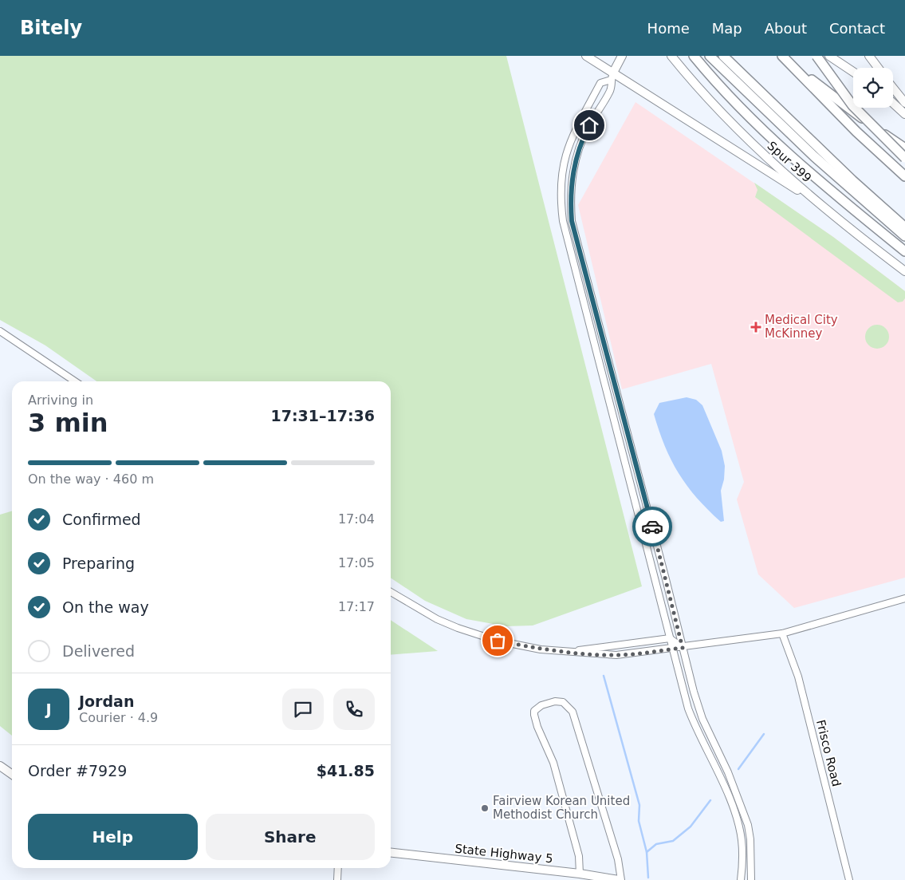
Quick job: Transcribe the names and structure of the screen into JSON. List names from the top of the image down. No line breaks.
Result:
{"streets":{"main road":["Spur 399","State Highway 5"],"street":["Frisco Road"]},"places":{"health":["Medical City McKinney"],"other":["Fairview Korean United Methodist Church"]},"page":{"header":"Bitely","nav":["Home","Map","About","Contact"],"heading":["3 min","Arriving in","17:31–17:36"],"panel":["Jordan","Courier · 4.9","Order #7929","$41.85"],"bar":"On the way · 460 m","list":[["Confirmed","17:04"],["Preparing","17:05"],["On the way","17:17"],"Delivered"],"round":"J","buttons":["Help","Share"]}}
